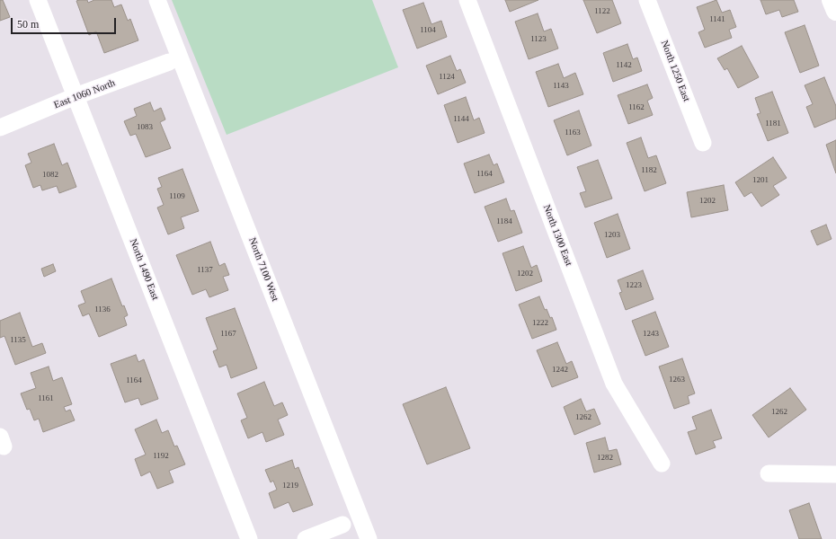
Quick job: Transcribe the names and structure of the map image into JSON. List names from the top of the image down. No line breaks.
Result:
{"streets":{"street":["North 1250 East","East 1060 North","North 1300 East","North 1490 East","North 7100 West"]},"crossings":[["East 1060 North","North 1490 East"]],"house_numbers":["1122","1141","1104","1123","1142","1124","1143","1162","1144","1181","1083","1163","1182","1164","1082","1201","1109","1202","1184","1203","1137","1202","1223","1136","1222","1167","1243","1135","1242","1263","1164","1161","1262","1262","1192","1282","1219"],"scale_bar":"50 m"}
